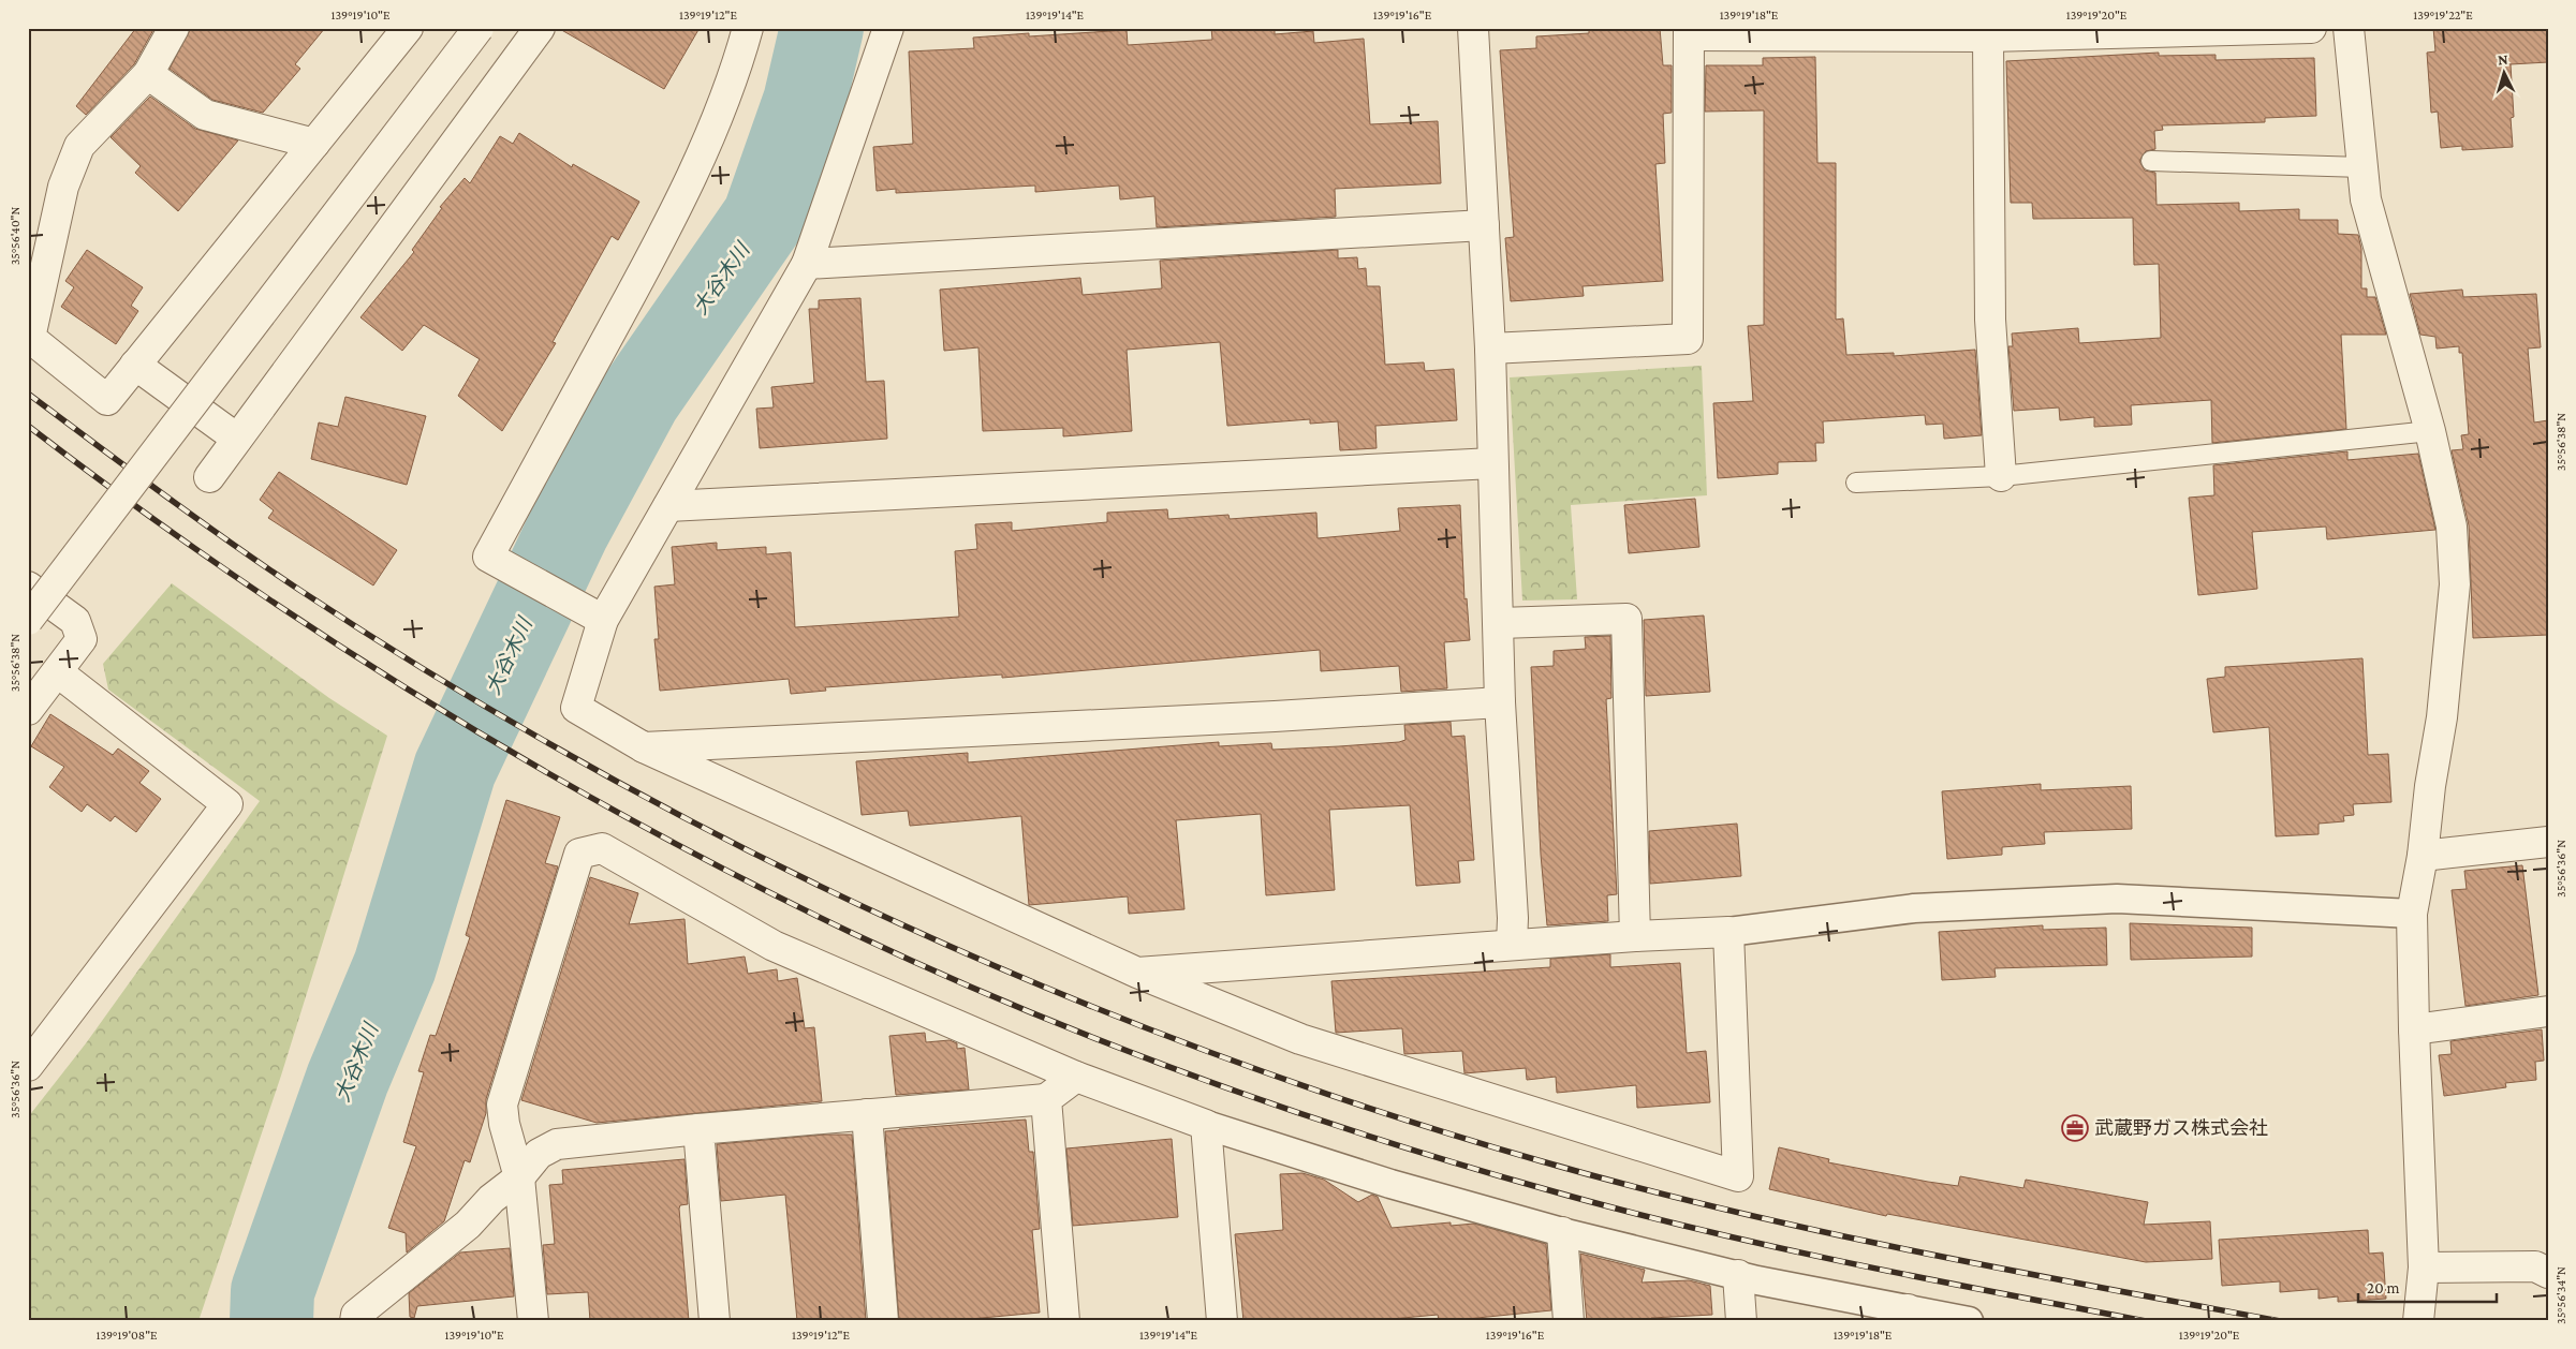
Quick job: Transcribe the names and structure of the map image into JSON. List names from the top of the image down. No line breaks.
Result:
{"water":["大谷木川"],"places":{"office":["武蔵野ガス株式会社"]},"scale_bar":"20 m","north":"top","coordinates":["139°19'10\"E","139°19'12\"E","139°19'14\"E","139°19'16\"E","139°19'18\"E","139°19'20\"E","139°19'22\"E","35°56'40\"N","35°56'38\"N","35°56'36\"N","35°56'34\"N","139°19'08\"E"]}
